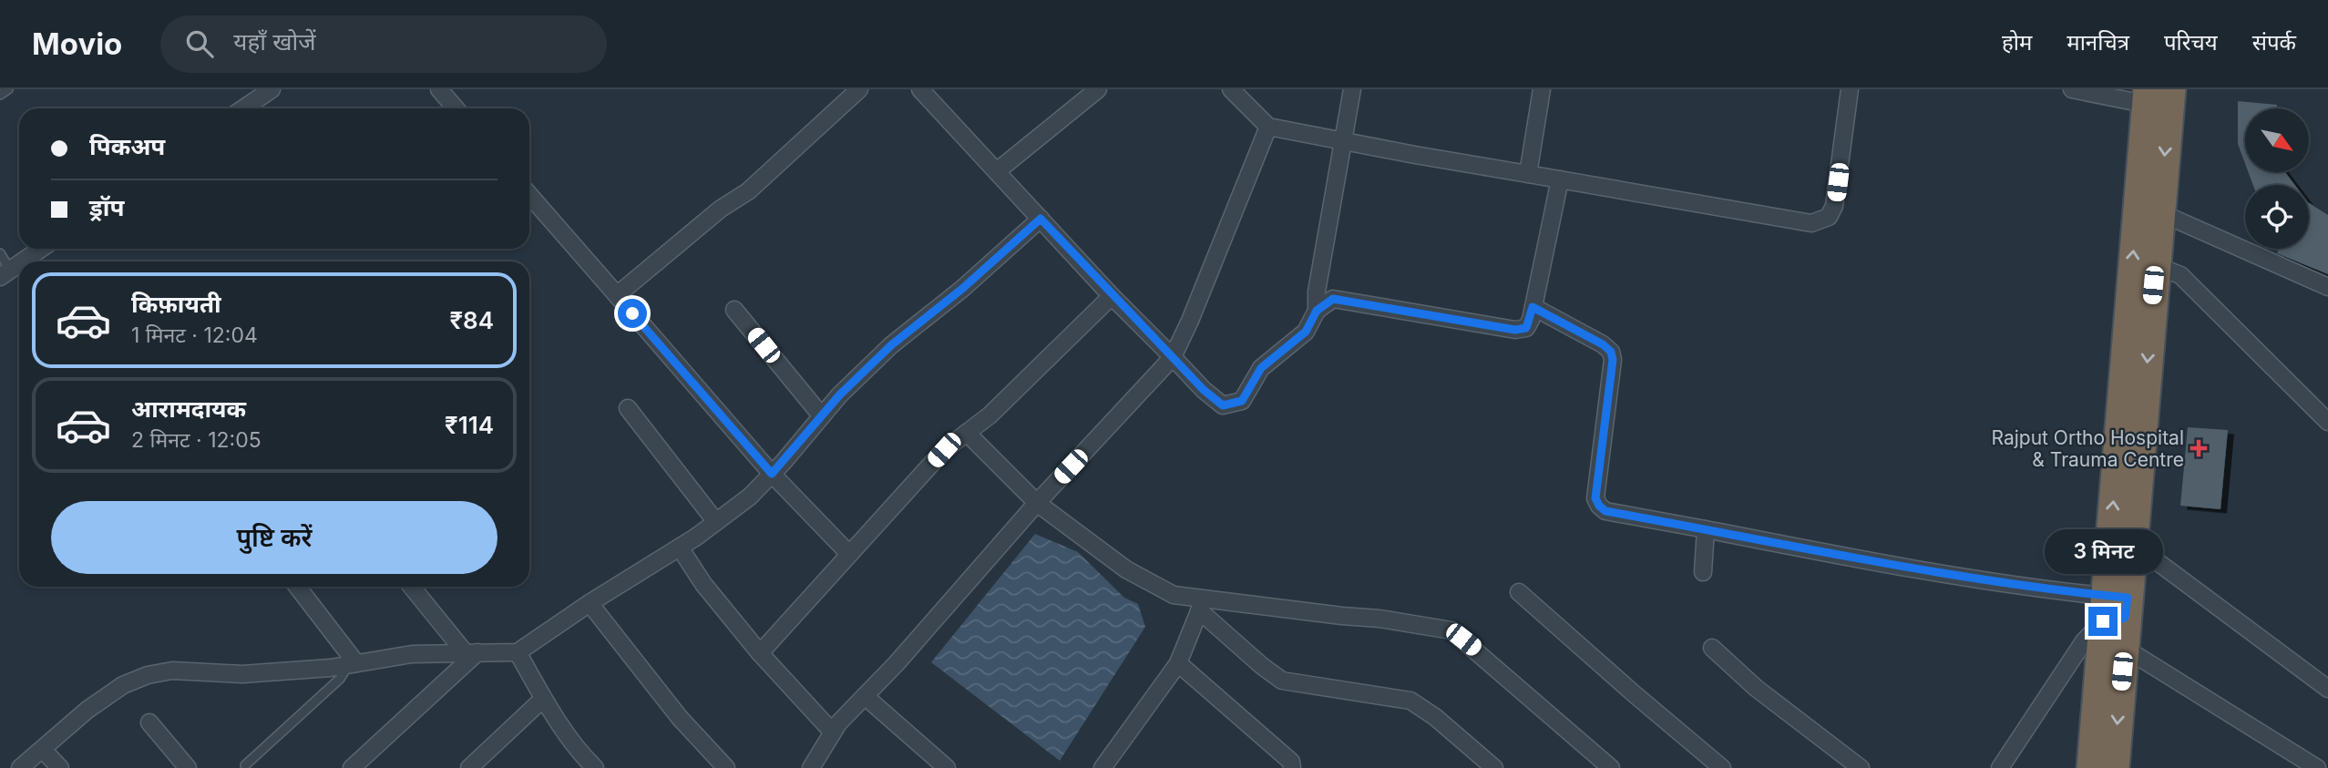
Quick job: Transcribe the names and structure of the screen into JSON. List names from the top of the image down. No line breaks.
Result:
{"places":{"health":["Rajput Ortho Hospital & Trauma Centre"]},"north":"bottom right","page":{"header":"Movio","search":"यहाँ खोजें","nav":["होम","मानचित्र","परिचय","संपर्क"],"banner":["पिकअप","ड्रॉप"],"list":[{"name":"किफ़ायती","note":"1 मिनट · 12:04","value":"₹84"},{"name":"आरामदायक","note":"2 मिनट · 12:05","value":"₹114"}],"buttons":"पुष्टि करें","bubble":"3 मिनट"}}
